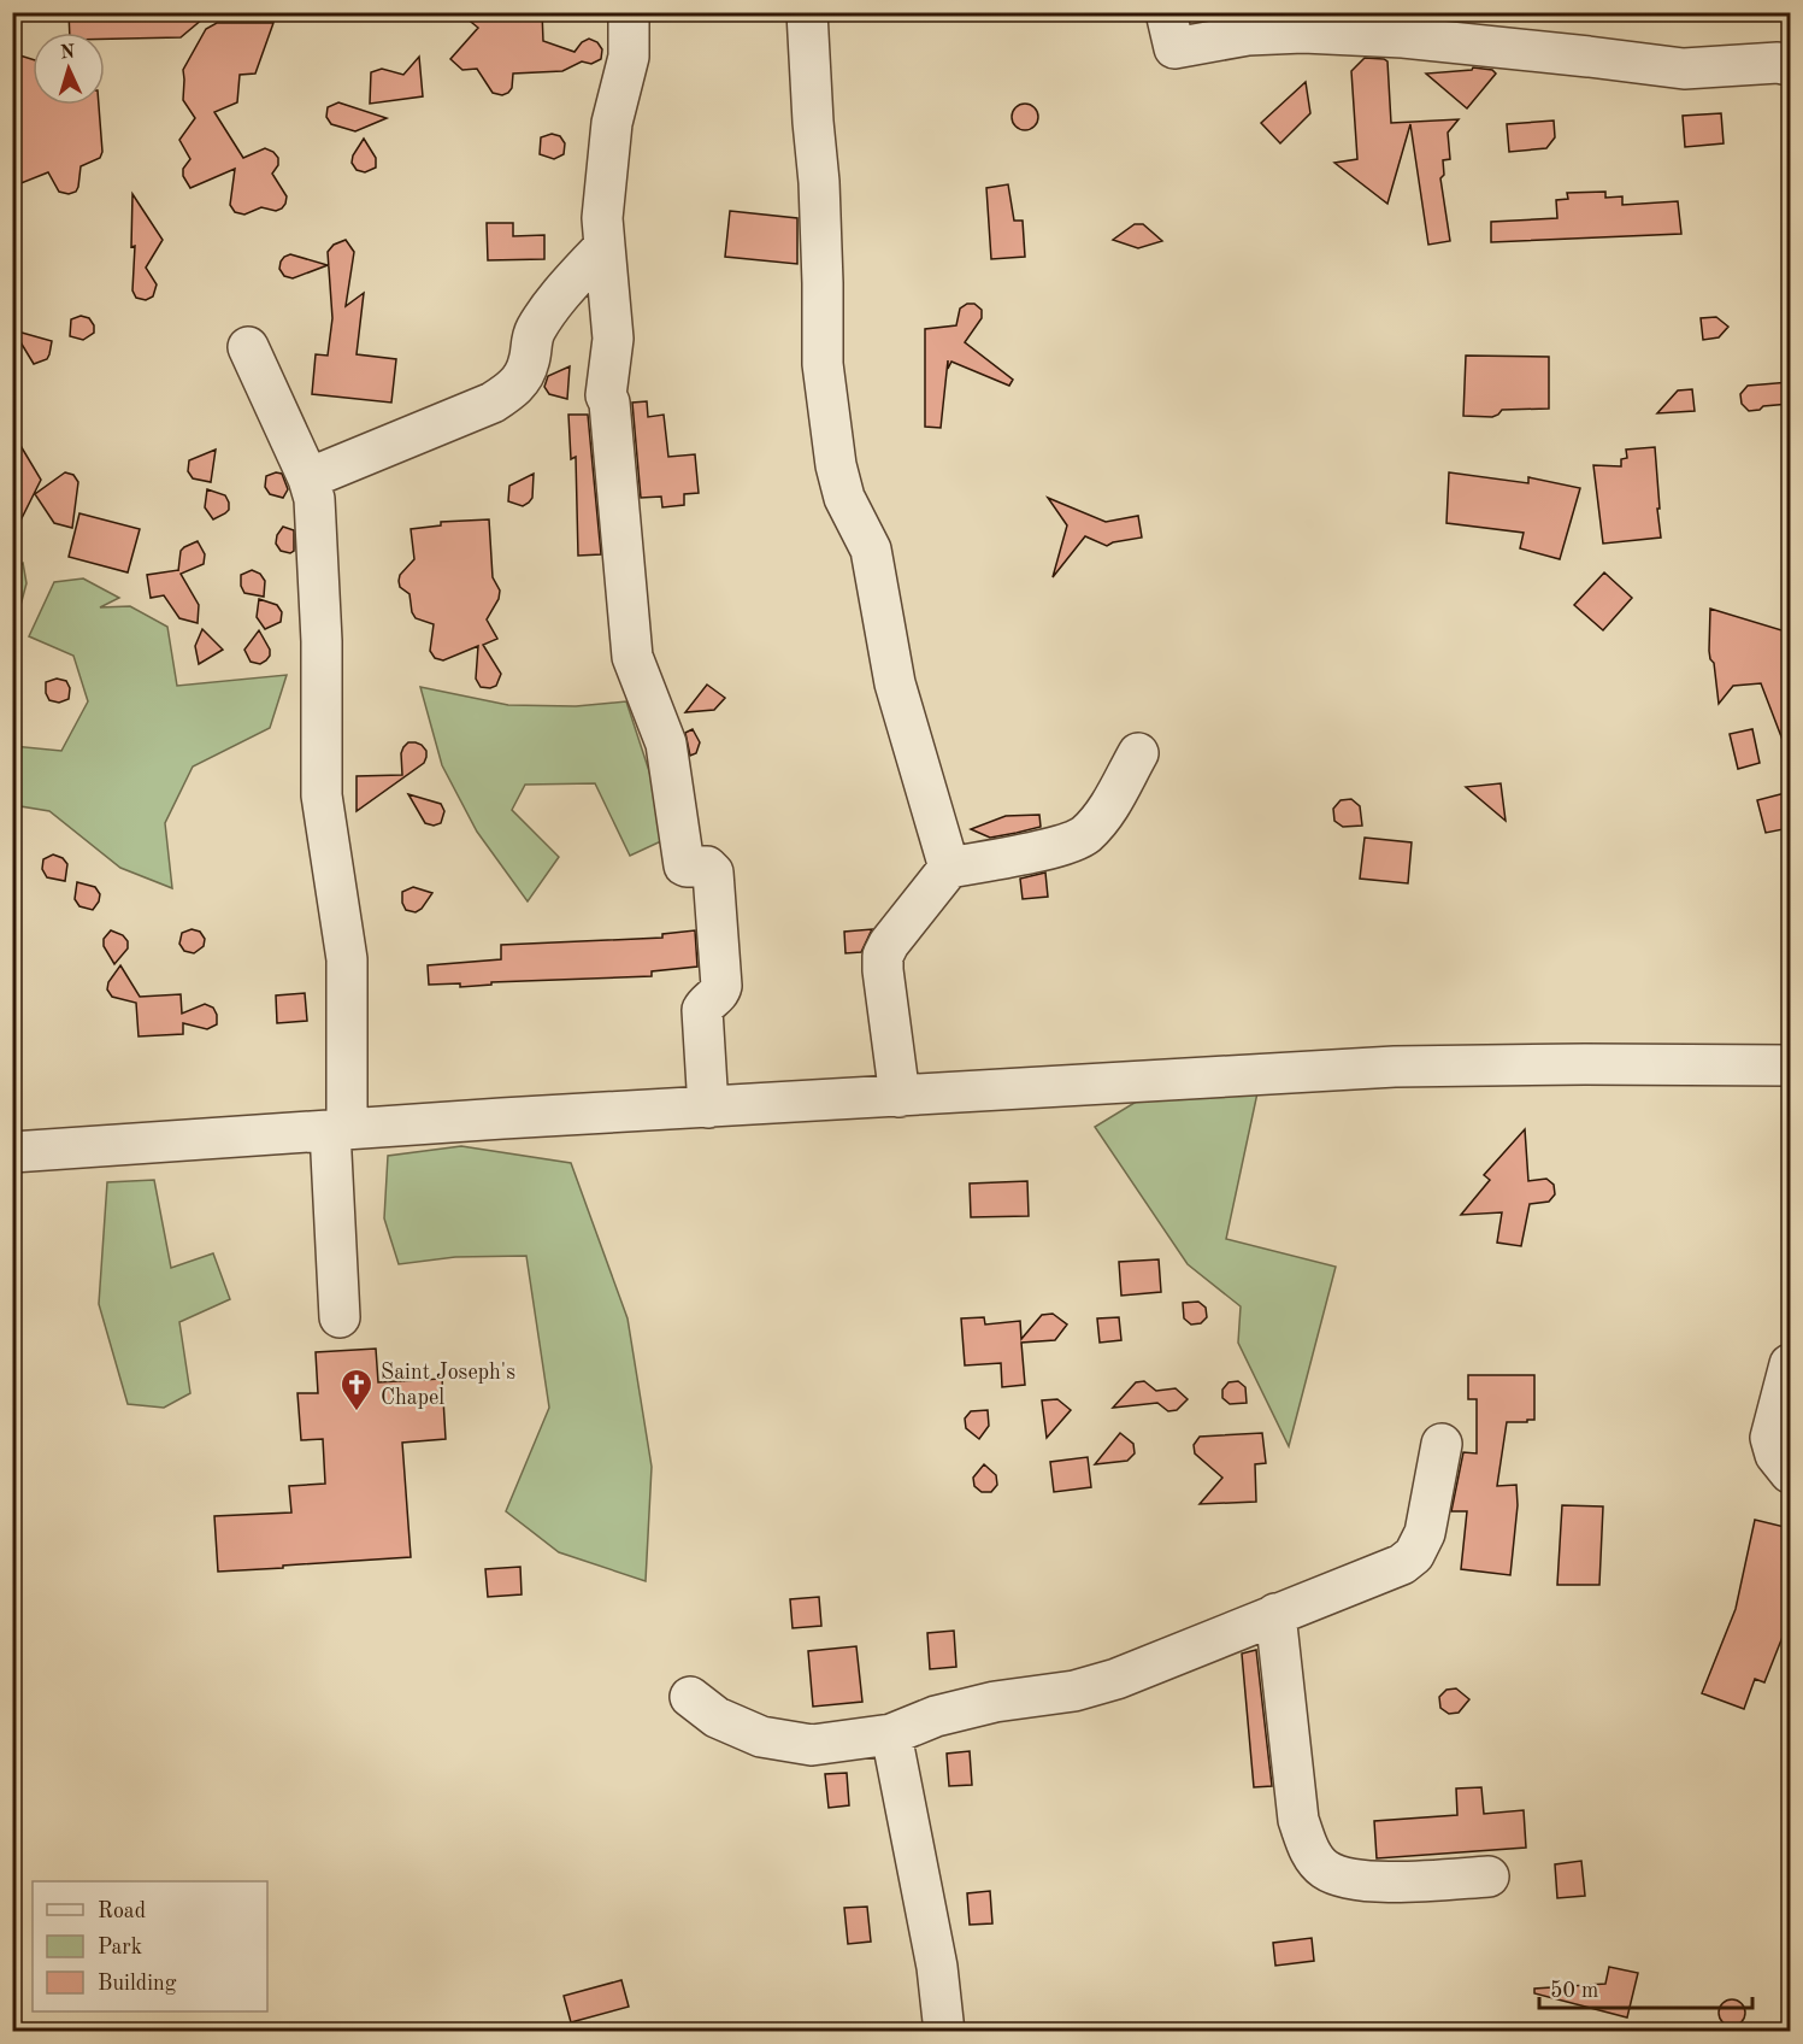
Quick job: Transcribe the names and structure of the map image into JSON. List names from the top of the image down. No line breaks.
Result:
{"places":{"church":["Saint Joseph's Chapel"]},"legend":["Road","Park","Building"],"scale_bar":"50 m","north":"top"}
